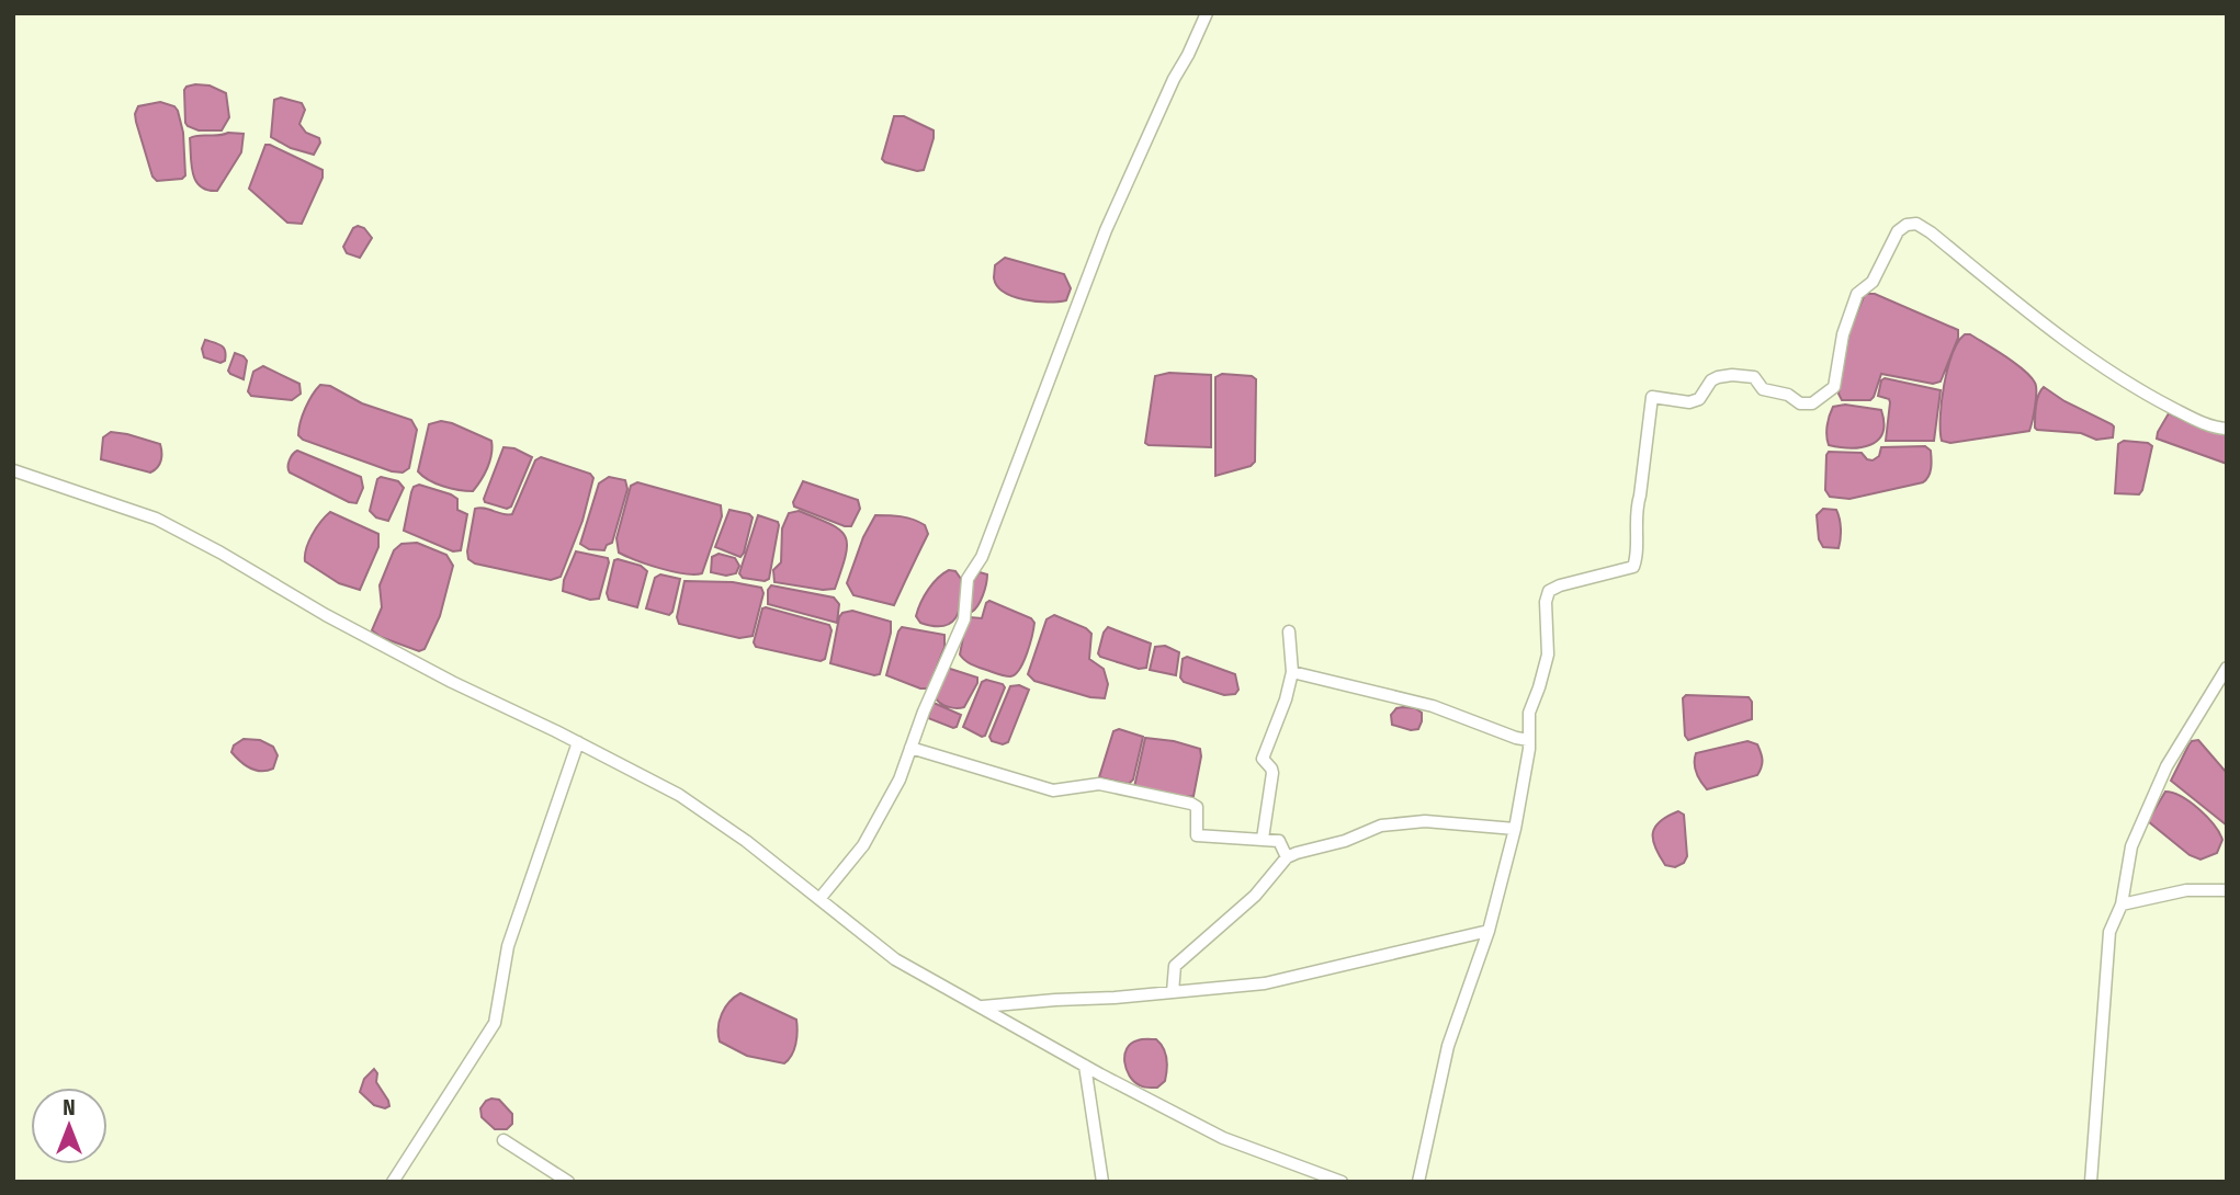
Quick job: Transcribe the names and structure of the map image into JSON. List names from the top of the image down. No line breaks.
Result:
{"north":"top"}
